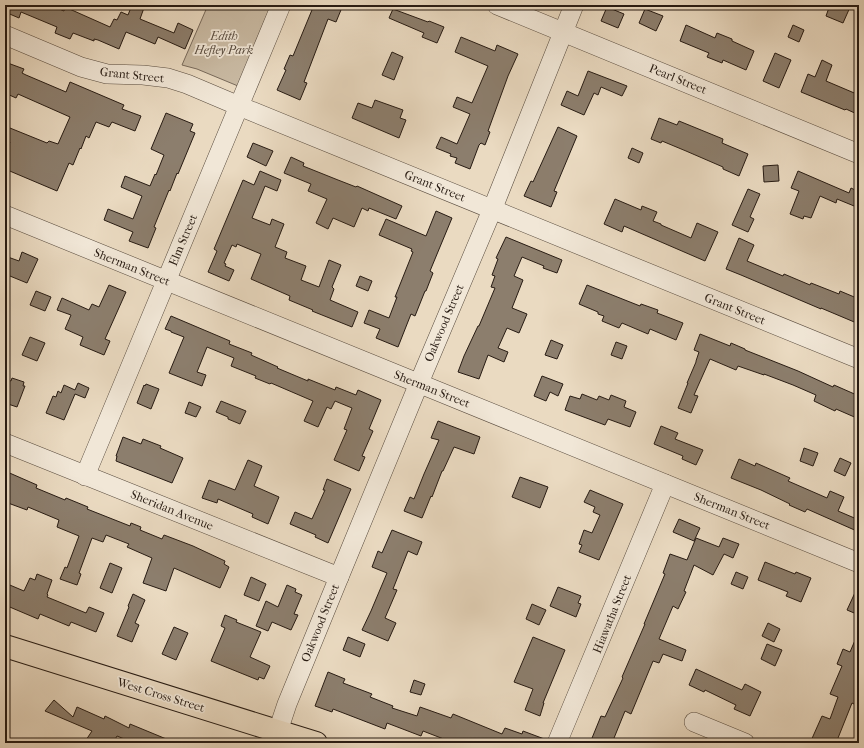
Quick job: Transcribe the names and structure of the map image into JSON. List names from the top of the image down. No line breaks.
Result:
{"streets":{"main road":["West Cross Street"],"street":["Grant Street","Pearl Street","Elm Street","Sherman Street","Oakwood Street","Sheridan Avenue","Hiawatha Street"]},"crossings":[["Grant Street","Elm Street"],["Grant Street","Oakwood Street"],["Pearl Street","Oakwood Street"],["Elm Street","Sherman Street"],["Elm Street","Sheridan Avenue"],["Sherman Street","Oakwood Street"],["Sherman Street","Hiawatha Street"],["Oakwood Street","Sheridan Avenue"],["Oakwood Street","West Cross Street"]],"parks":["Edith Hefley Park"]}
